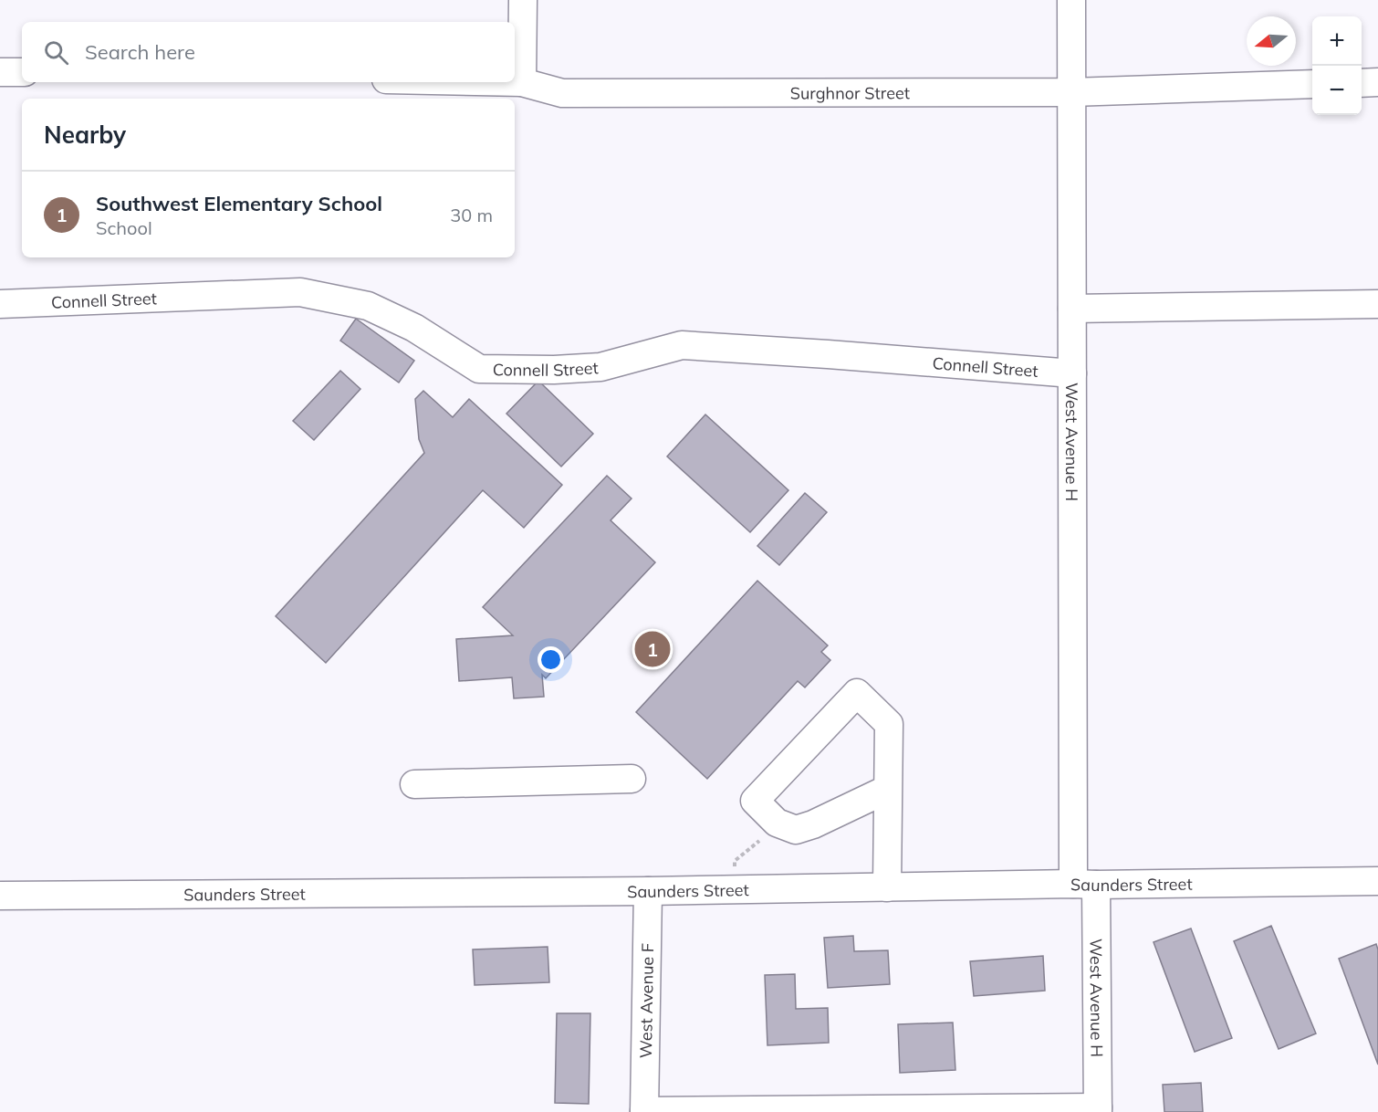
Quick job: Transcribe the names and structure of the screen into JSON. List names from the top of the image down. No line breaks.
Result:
{"streets":{"street":["Surghnor Street","Connell Street","West Avenue H","Saunders Street","West Avenue F"]},"crossings":[["Surghnor Street","West Avenue H"],["Connell Street","West Avenue H"],["West Avenue H","Saunders Street"],["Saunders Street","West Avenue F"]],"north":"left","page":{"map_buttons":["+","−"],"search":"Search here","heading":"Nearby","list":[{"mark":"1","name":"Southwest Elementary School","note":"School","value":"30 m"}],"pins":"1"}}
